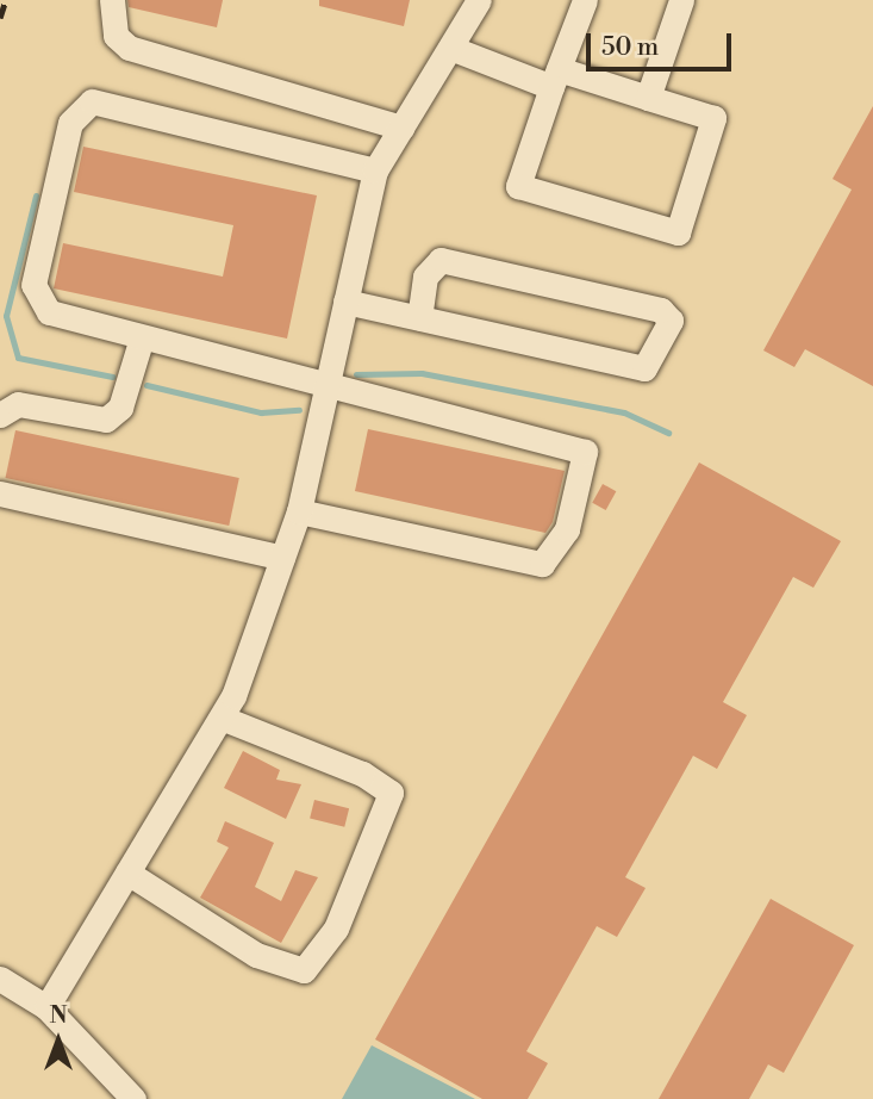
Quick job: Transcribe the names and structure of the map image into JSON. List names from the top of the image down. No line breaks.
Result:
{"scale_bar":"50 m","north":"top"}
